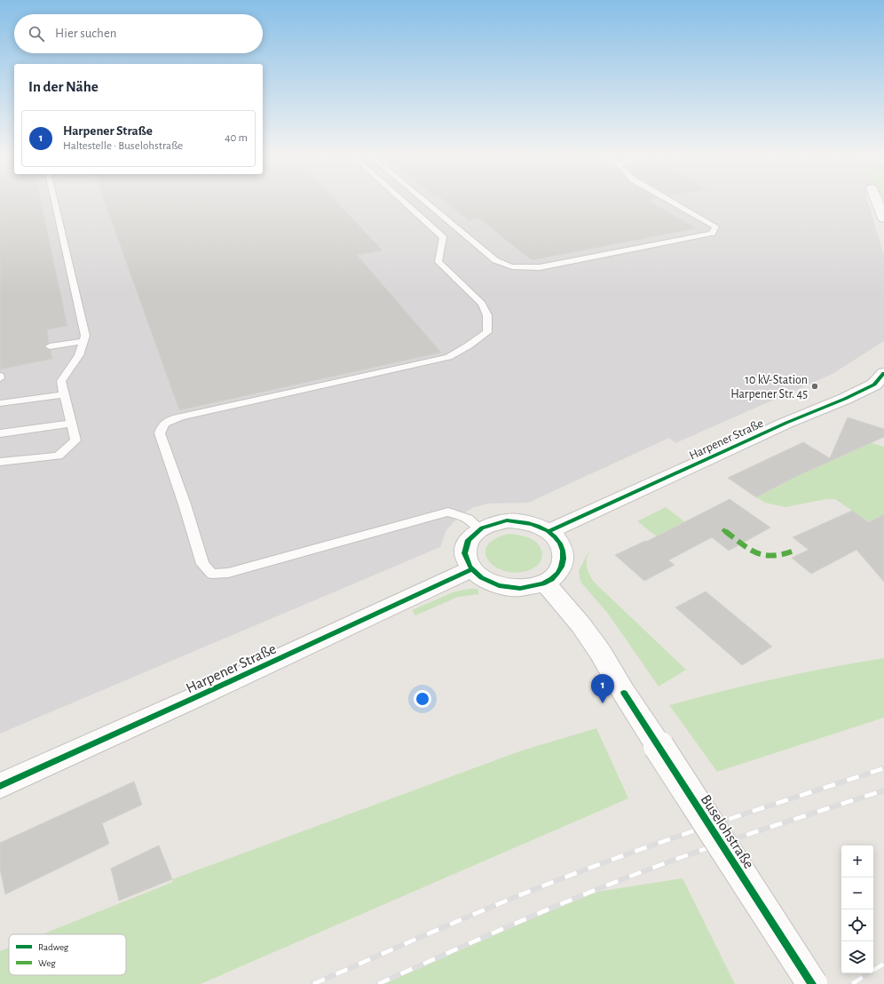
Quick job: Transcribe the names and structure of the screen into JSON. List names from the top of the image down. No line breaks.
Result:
{"streets":{"street":["Harpener Straße","Buselohstraße"]},"crossings":[["Harpener Straße","Buselohstraße"]],"places":["10 kV-Station Harpener Str. 45"],"legend":["Radweg","Weg"],"page":{"search":"Hier suchen","heading":"In der Nähe","list":[{"mark":"1","name":"Harpener Straße","note":"Haltestelle · Buselohstraße","value":"40 m"}],"pins":"1","map_buttons":["+","−"]}}
